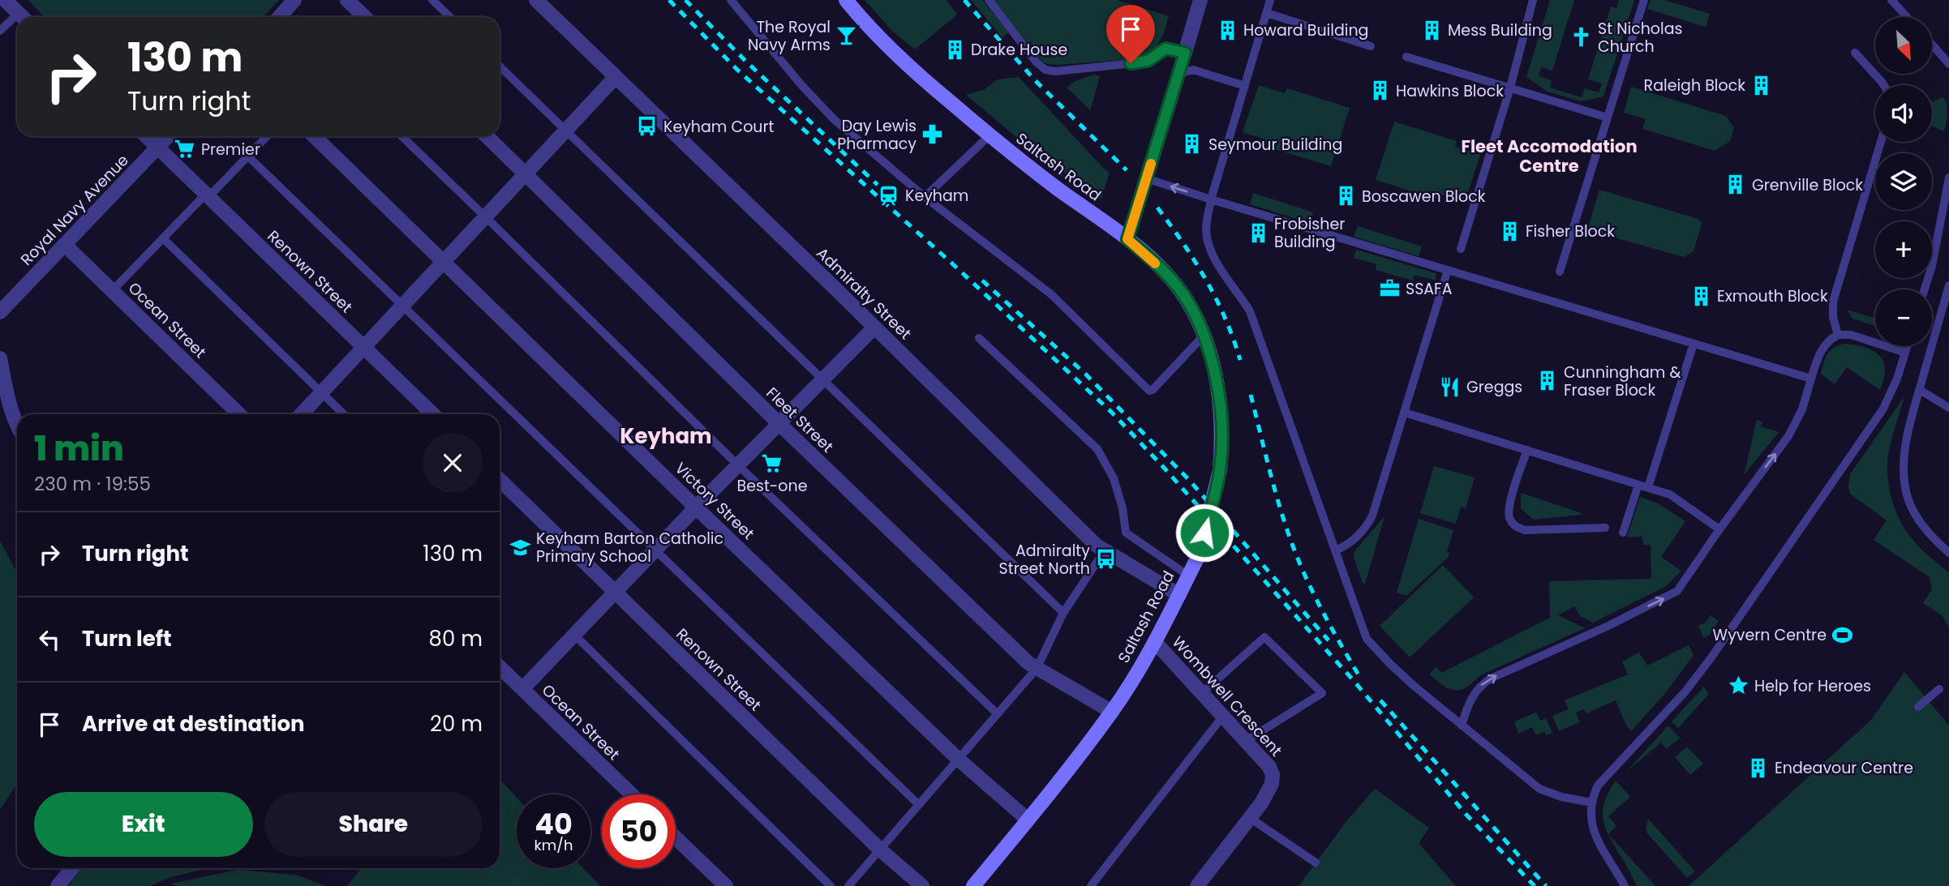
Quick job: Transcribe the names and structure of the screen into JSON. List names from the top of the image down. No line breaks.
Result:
{"streets":{"main road":["Saltash Road"],"street":["Royal Navy Avenue","Renown Street","Admiralty Street","Ocean Street","Fleet Street","Victory Street","Wombwell Crescent"]},"crossings":[["Saltash Road","Admiralty Street"],["Saltash Road","Fleet Street"],["Saltash Road","Victory Street"],["Saltash Road","Wombwell Crescent"],["Royal Navy Avenue","Renown Street"],["Royal Navy Avenue","Ocean Street"]],"districts":["Fleet Accomodation Centre","Keyham"],"places":{"building":["Howard Building","Mess Building","Drake House","Raleigh Block","Hawkins Block","Seymour Building","Grenville Block","Boscawen Block","Fisher Block","Frobisher Building","Exmouth Block","Cunningham & Fraser Block","Endeavour Centre"],"bar":["The Royal Navy Arms"],"church":["St Nicholas Church"],"bus stop":["Keyham Court","Admiralty Street North"],"pharmacy":["Day Lewis Pharmacy"],"supermarket":["Premier","Best-one"],"station":["Keyham"],"office":["SSAFA"],"restaurant":["Greggs"],"school or university":["Keyham Barton Catholic Primary School"],"sports":["Wyvern Centre"],"place":["Help for Heroes"]},"north":"bottom right","page":{"map_buttons":["+","−"],"turn":["130 m","Turn right"],"heading":["1 min","230 m · 19:55"],"list":[{"name":"Turn right","value":"130 m"},{"name":"Turn left","value":"80 m"},{"name":"Arrive at destination","value":"20 m"}],"buttons":["Exit","Share"],"speed":"40 km/h","limit":"50"}}
